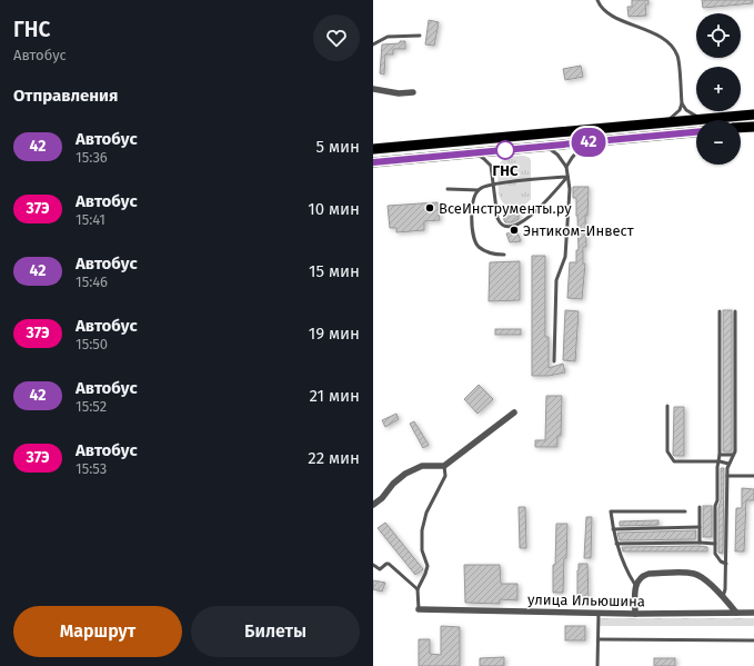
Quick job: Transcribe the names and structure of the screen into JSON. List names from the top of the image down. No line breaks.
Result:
{"streets":{"street":["улица Ильюшина"]},"places":["ГНС","ВсеИнструменты.ру","Энтиком-Инвест"],"lines":["bus line 42"],"page":{"heading":[["ГНС","Автобус"],"Отправления"],"on_map":"42","map_buttons":["+","−"],"list":[{"mark":"42","name":"Автобус","note":"15:36","value":"5 мин"},{"mark":"37Э","name":"Автобус","note":"15:41","value":"10 мин"},{"mark":"42","name":"Автобус","note":"15:46","value":"15 мин"},{"mark":"37Э","name":"Автобус","note":"15:50","value":"19 мин"},{"mark":"42","name":"Автобус","note":"15:52","value":"21 мин"},{"mark":"37Э","name":"Автобус","note":"15:53","value":"22 мин"}],"buttons":["Маршрут","Билеты"]}}
